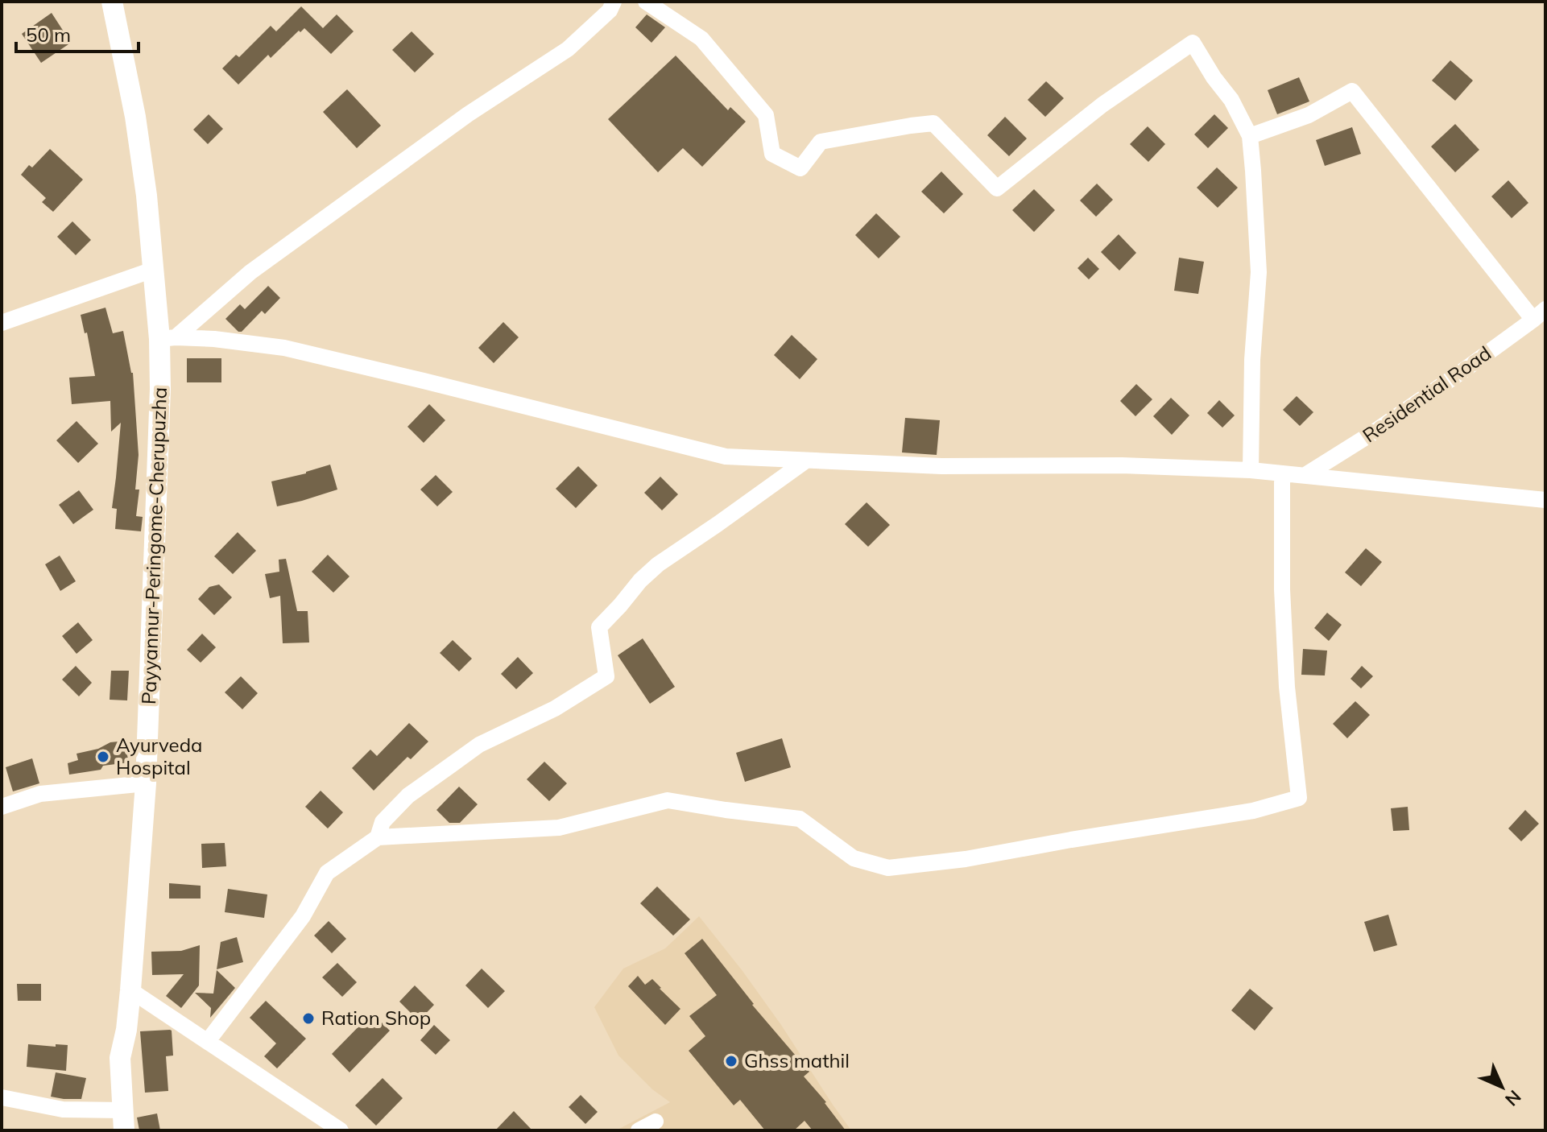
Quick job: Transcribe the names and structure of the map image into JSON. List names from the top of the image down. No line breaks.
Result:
{"streets":{"main road":["Payyannur-Peringome-Cherupuzha"],"street":["Residential Road"]},"places":["Ayurveda Hospital","Ration Shop","Ghss mathil"],"scale_bar":"50 m","north":"bottom right"}
